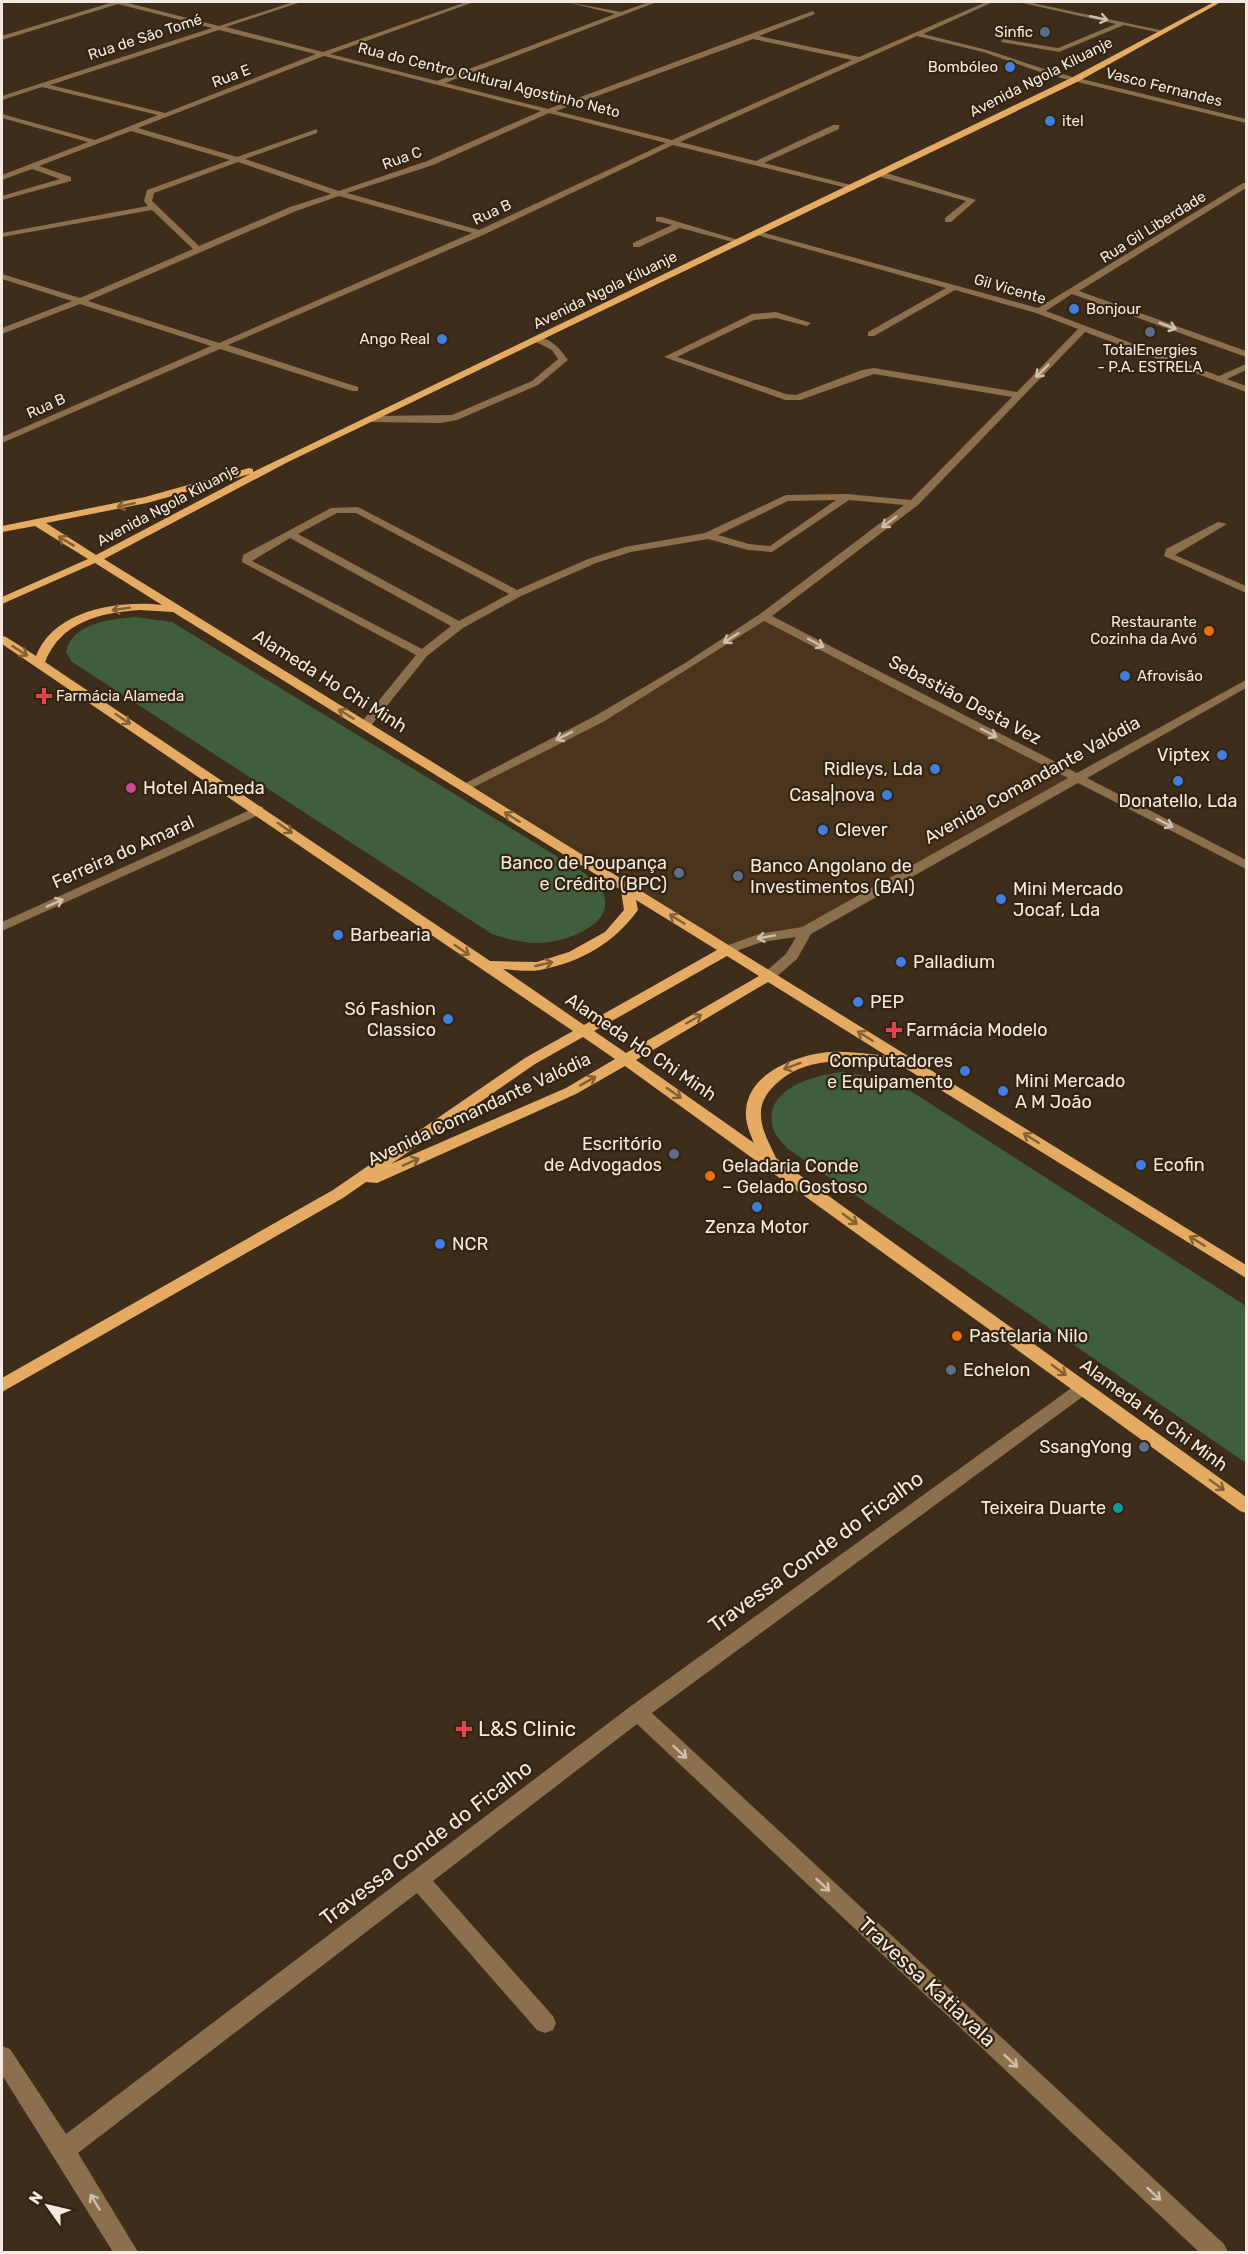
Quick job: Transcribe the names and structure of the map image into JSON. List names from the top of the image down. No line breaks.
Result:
{"streets":{"main road":["Avenida Ngola Kiluanje","Alameda Ho Chi Minh","Avenida Comandante Valódia"],"street":["Rua de São Tomé","Rua E","Rua do Centro Cultural Agostinho Neto","Vasco Fernandes","Rua C","Rua B","Rua Gil Liberdade","Gil Vicente","Sebastião Desta Vez","Ferreira do Amaral","Travessa Conde do Ficalho","Travessa Katiavala"]},"crossings":[["Rua de São Tomé","Rua do Centro Cultural Agostinho Neto"],["Rua E","Rua do Centro Cultural Agostinho Neto"],["Avenida Ngola Kiluanje","Rua do Centro Cultural Agostinho Neto"],["Avenida Ngola Kiluanje","Vasco Fernandes"],["Avenida Ngola Kiluanje","Gil Vicente"],["Avenida Ngola Kiluanje","Alameda Ho Chi Minh"],["Rua do Centro Cultural Agostinho Neto","Rua C"],["Rua do Centro Cultural Agostinho Neto","Rua B"],["Vasco Fernandes","Rua B"],["Rua Gil Liberdade","Gil Vicente"],["Alameda Ho Chi Minh","Avenida Comandante Valódia"],["Alameda Ho Chi Minh","Ferreira do Amaral"],["Alameda Ho Chi Minh","Travessa Conde do Ficalho"],["Sebastião Desta Vez","Avenida Comandante Valódia"],["Travessa Conde do Ficalho","Travessa Katiavala"]],"one_way":["Sebastião Desta Vez","Ferreira do Amaral","Travessa Katiavala"],"places":{"other":["Sinfic","Bombóleo","itel","Bonjour","TotalEnergies - P.A. ESTRELA","Ango Real","Restaurante Cozinha da Avó","Afrovisão","Viptex","Ridleys, Lda","Donatello, Lda","Hotel Alameda","Casa|nova","Clever","Banco de Poupança e Crédito (BPC)","Banco Angolano de Investimentos (BAI)","Mini Mercado Jocaf, Lda","Barbearia","Palladium","PEP","Só Fashion Classico","Computadores e Equipamento","Mini Mercado A M João","Escritório de Advogados","Ecofin","Geladaria Conde – Gelado Gostoso","Zenza Motor","NCR","Pastelaria Nilo","Echelon","SsangYong","Teixeira Duarte"],"health":["Farmácia Alameda","Farmácia Modelo","L&S Clinic"]},"north":"top left"}
